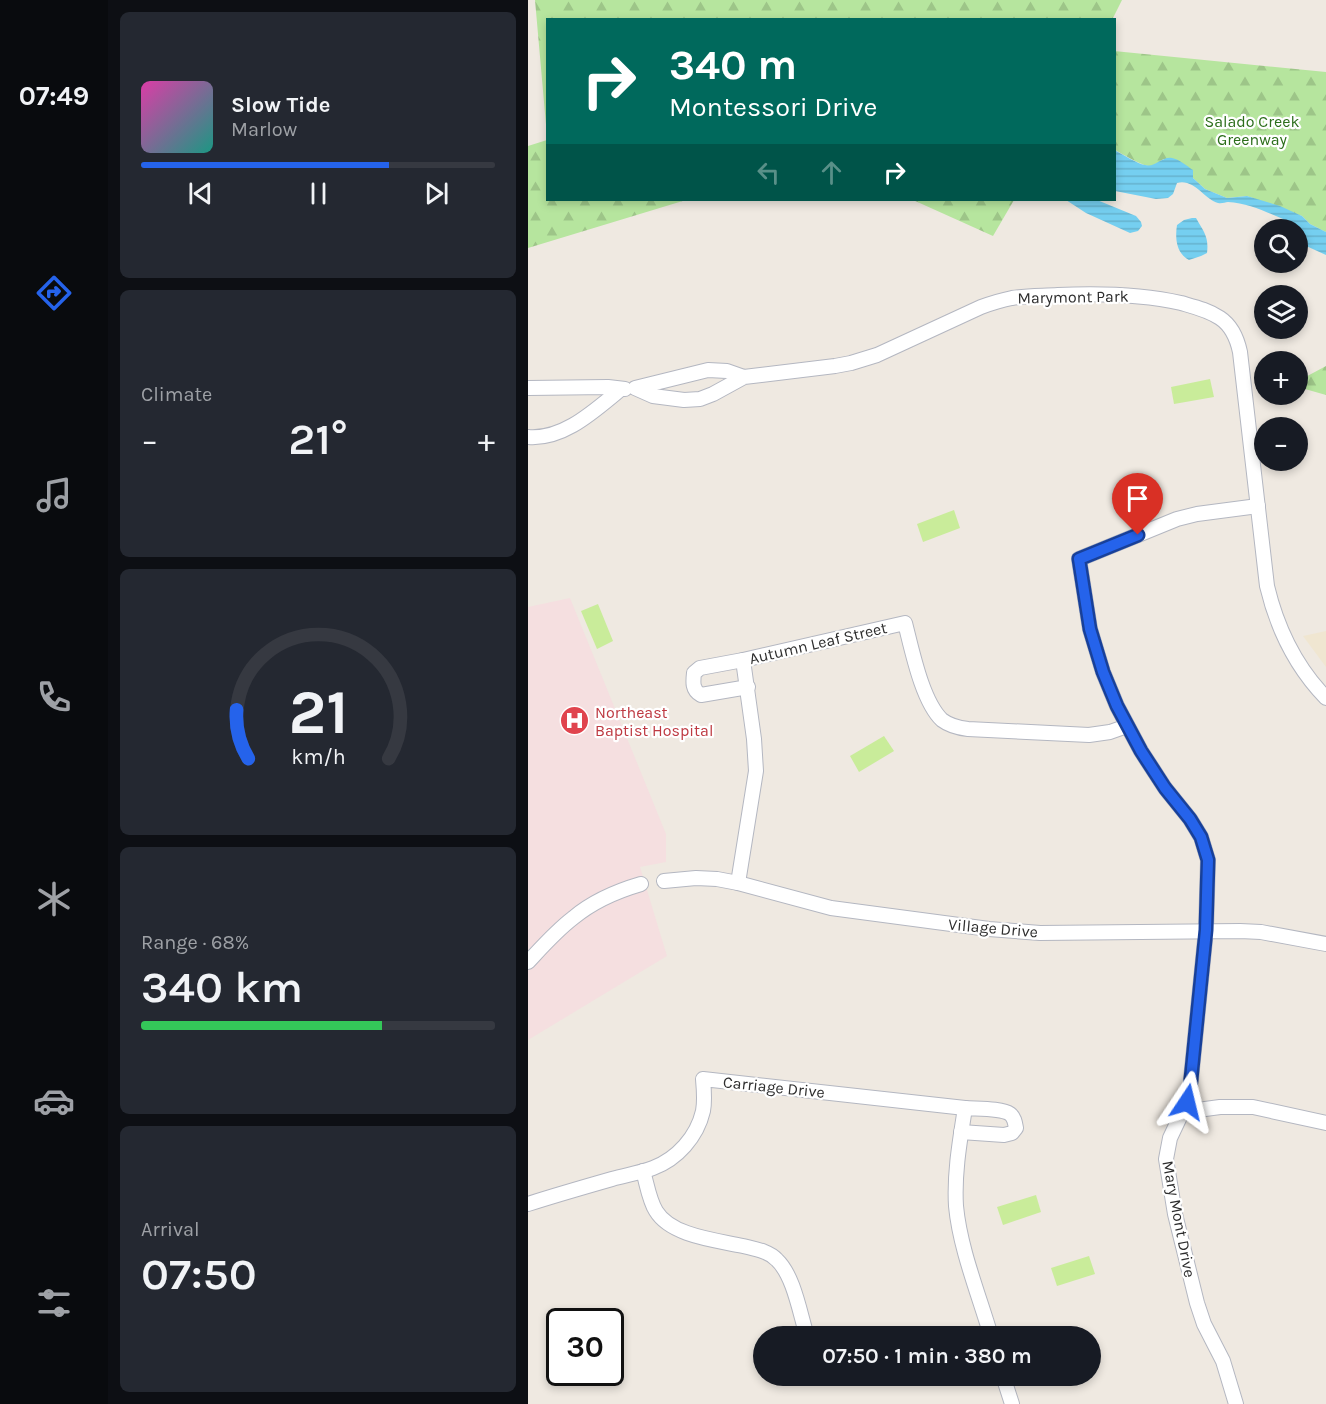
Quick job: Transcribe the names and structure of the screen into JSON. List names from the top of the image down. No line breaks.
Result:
{"streets":{"street":["Marymont Park","Autumn Leaf Street","Village Drive","Carriage Drive","Mary Mont Drive"]},"crossings":[["Marymont Park","Mary Mont Drive"],["Autumn Leaf Street","Mary Mont Drive"],["Village Drive","Mary Mont Drive"]],"parks":["Salado Creek Greenway"],"places":{"hospital":["Northeast Baptist Hospital"]},"page":{"tabs":"07:49","turn":["340 m","Montessori Drive"],"song":["Slow Tide","Marlow"],"map_buttons":["+","−"],"tile":["Climate",["Range · 68%","340 km"],["Arrival","07:50"]],"heat":["−","21°","+"],"limit":"30","trip":"07:50 · 1 min · 380 m","gauge":["21","km/h"]}}
